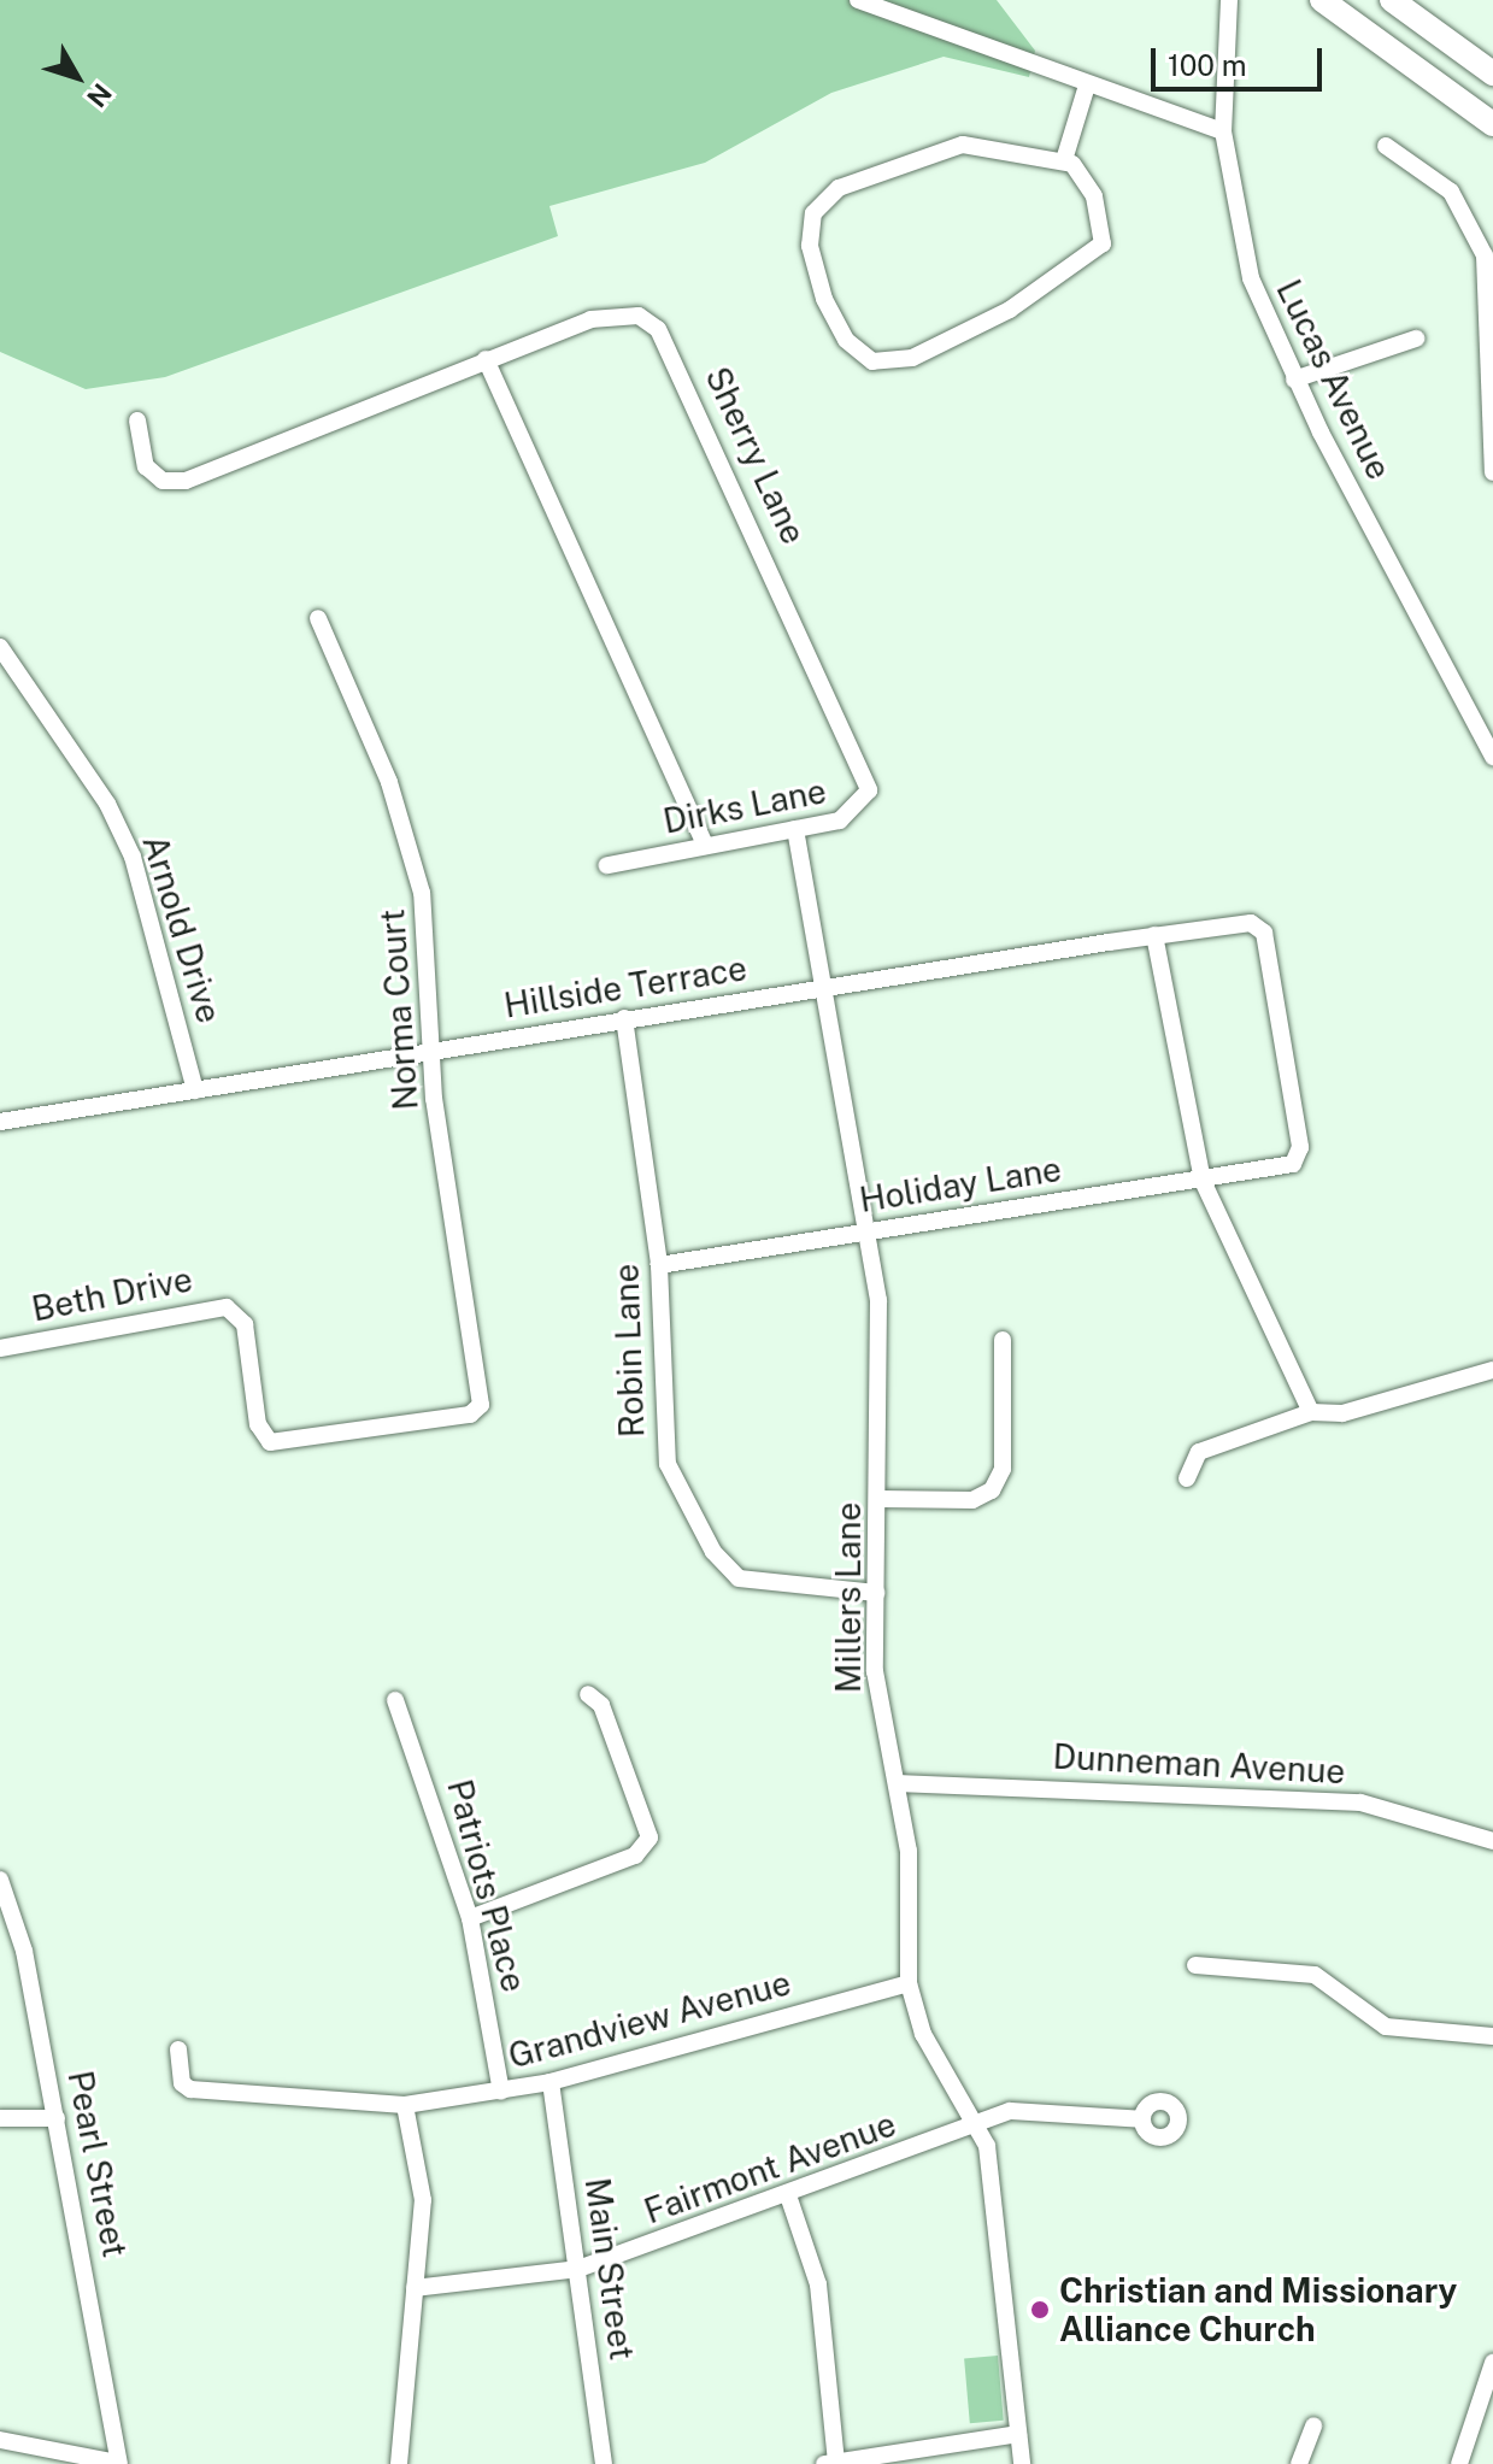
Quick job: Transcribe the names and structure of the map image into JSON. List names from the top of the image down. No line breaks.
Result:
{"streets":{"street":["Lucas Avenue","Sherry Lane","Dirks Lane","Arnold Drive","Hillside Terrace","Norma Court","Holiday Lane","Beth Drive","Robin Lane","Millers Lane","Dunneman Avenue","Patriots Place","Grandview Avenue","Pearl Street","Fairmont Avenue","Main Street"]},"crossings":[["Sherry Lane","Dirks Lane"],["Dirks Lane","Millers Lane"],["Arnold Drive","Hillside Terrace"],["Hillside Terrace","Norma Court"],["Hillside Terrace","Holiday Lane"],["Hillside Terrace","Robin Lane"],["Hillside Terrace","Millers Lane"],["Norma Court","Beth Drive"],["Holiday Lane","Robin Lane"],["Holiday Lane","Millers Lane"],["Robin Lane","Millers Lane"],["Millers Lane","Dunneman Avenue"],["Millers Lane","Grandview Avenue"],["Millers Lane","Fairmont Avenue"],["Patriots Place","Grandview Avenue"],["Grandview Avenue","Main Street"],["Fairmont Avenue","Main Street"]],"places":["Christian and Missionary Alliance Church"],"scale_bar":"100 m","north":"bottom right"}
